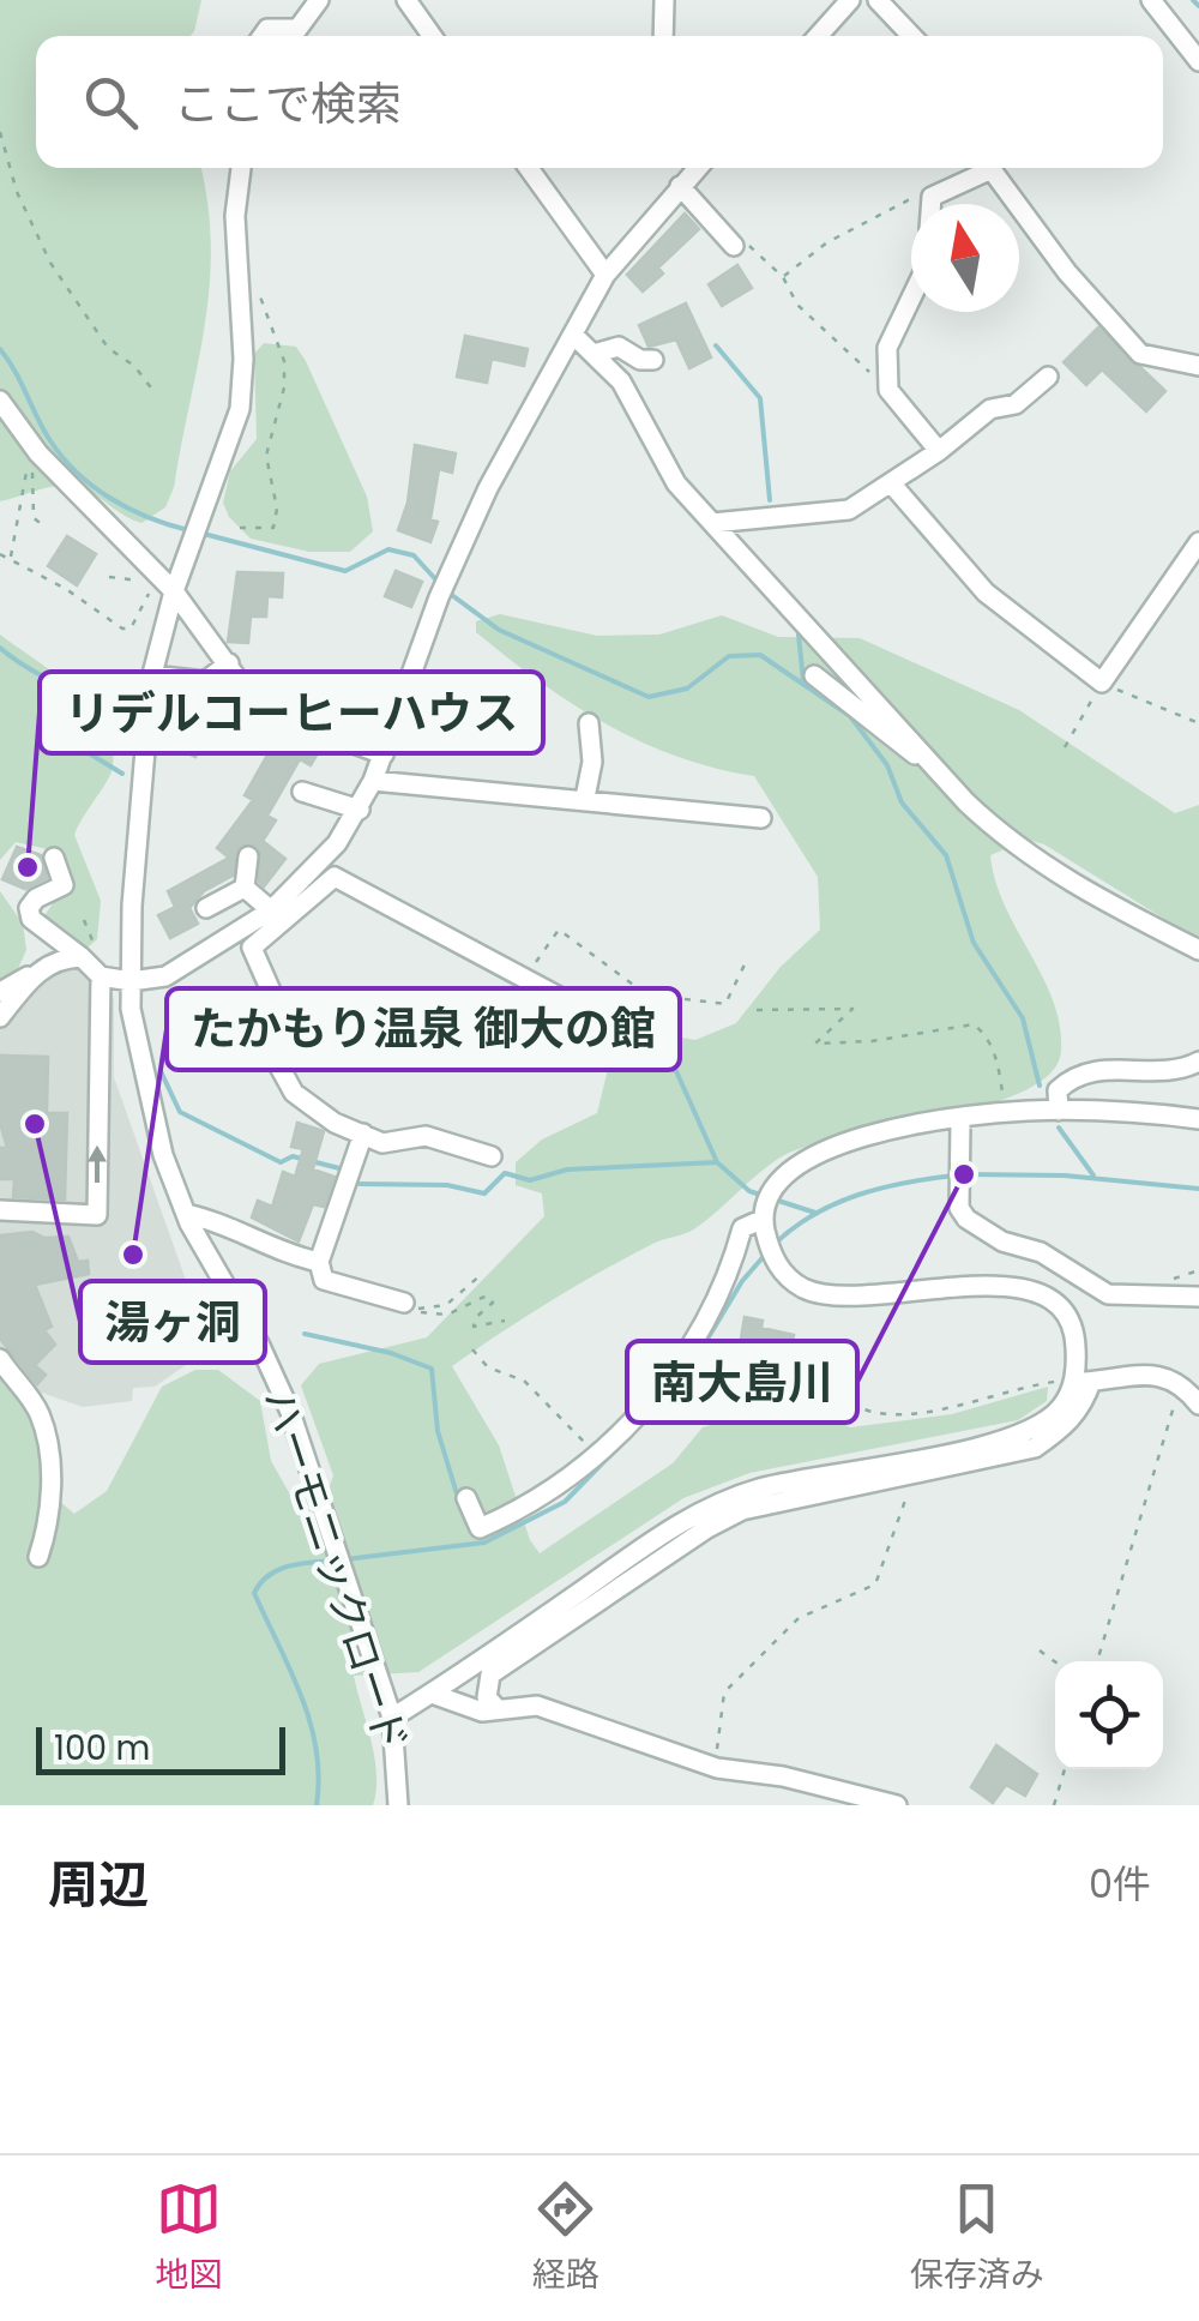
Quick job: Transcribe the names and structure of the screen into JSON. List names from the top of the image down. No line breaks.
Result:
{"streets":{"street":["ハーモニックロード"]},"places":["リデルコーヒーハウス","湯ヶ洞","南大島川","たかもり温泉 御大の館"],"scale_bar":"100 m","north":"top","page":{"search":"ここで検索","scale":"100 m","heading":["周辺","0件"],"nav":["地図","経路","保存済み"]}}
